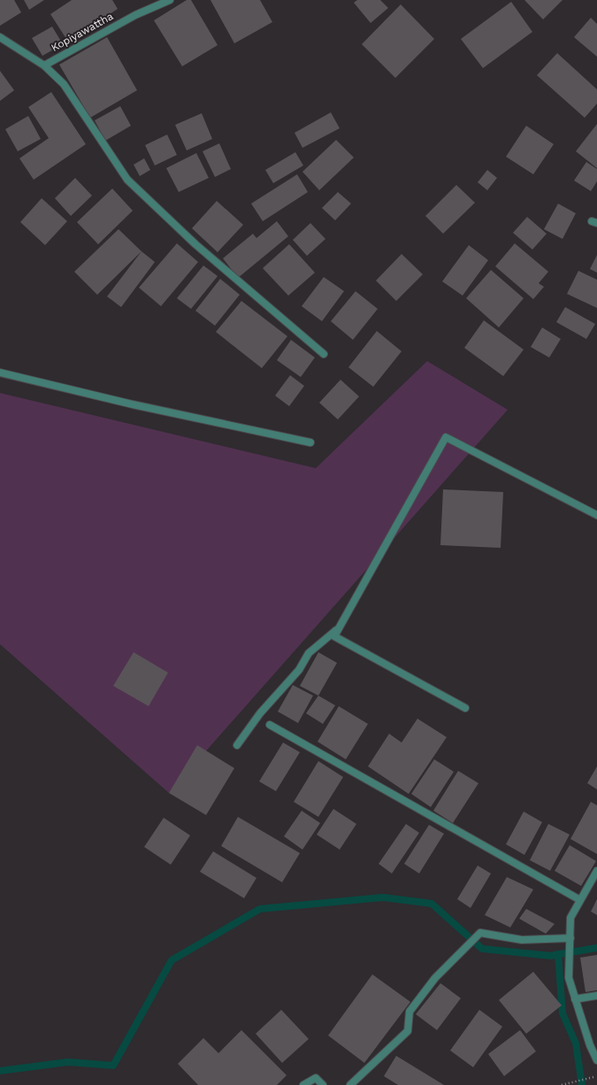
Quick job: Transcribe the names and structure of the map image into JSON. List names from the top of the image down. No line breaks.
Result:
{"streets":{"street":["Kopiyawattha"]}}
